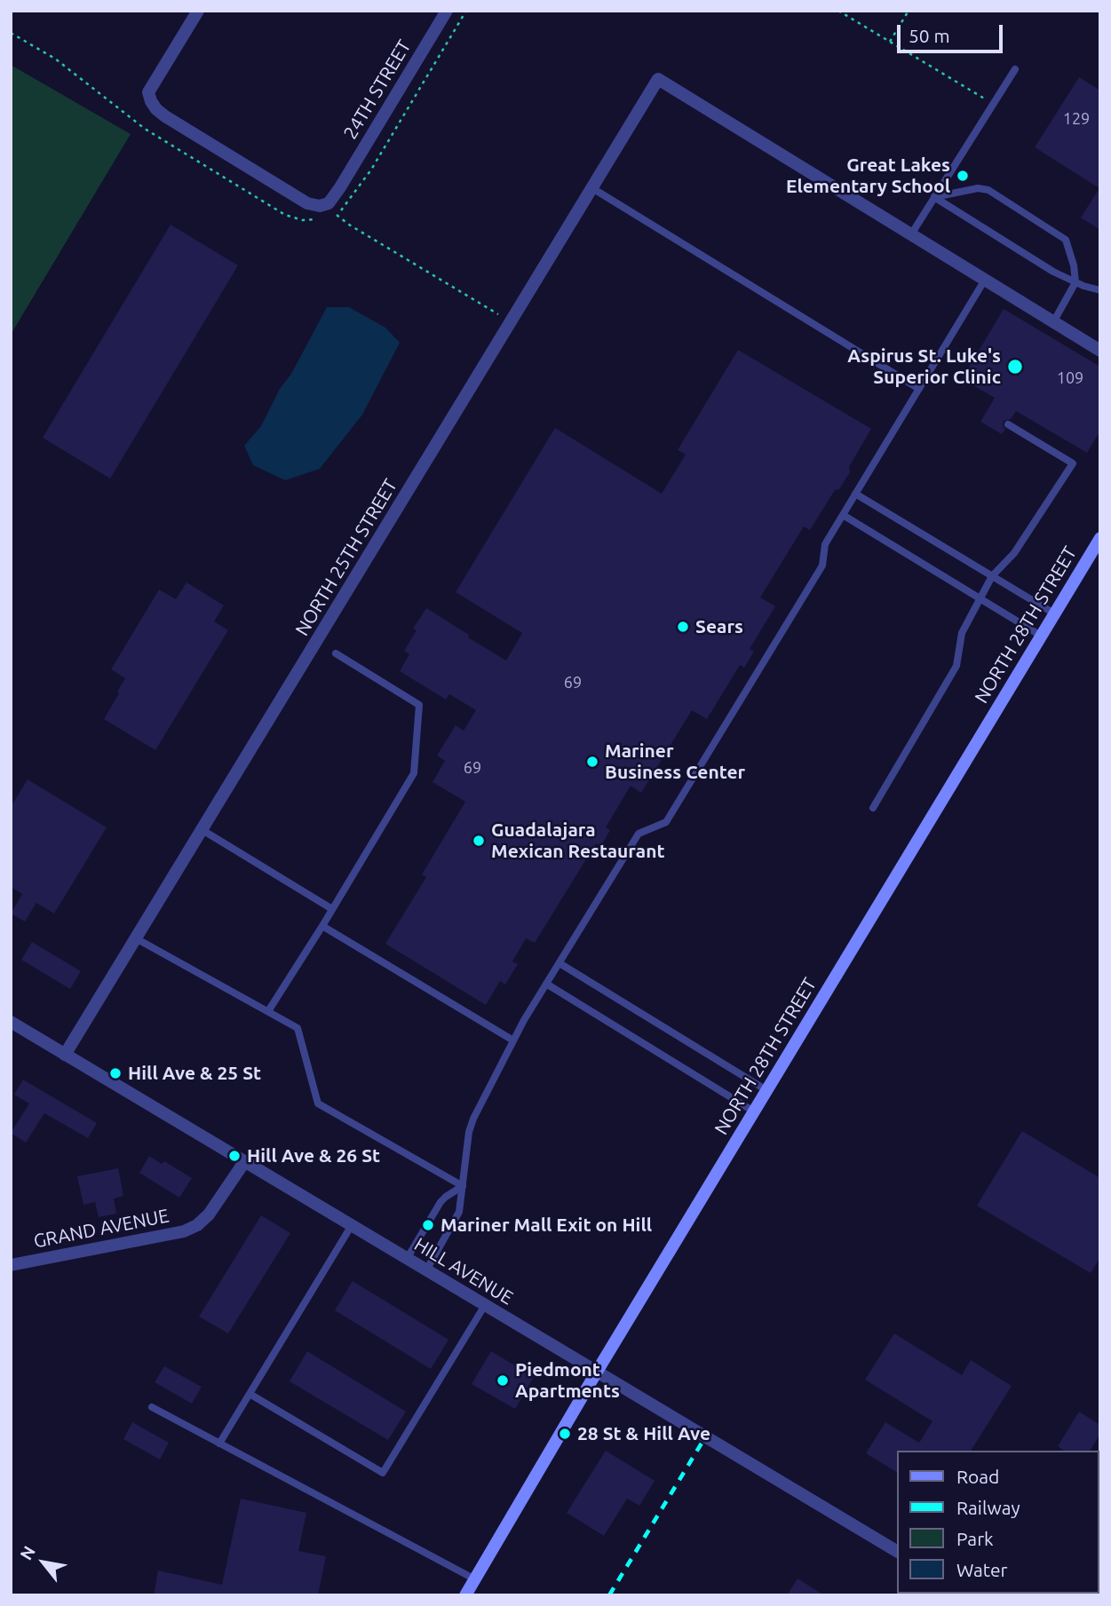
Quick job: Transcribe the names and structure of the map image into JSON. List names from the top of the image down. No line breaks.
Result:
{"streets":{"main road":["NORTH 28TH STREET"],"street":["24TH STREET","NORTH 25TH STREET","GRAND AVENUE","HILL AVENUE"]},"crossings":[["NORTH 25TH STREET","HILL AVENUE"],["NORTH 28TH STREET","HILL AVENUE"],["GRAND AVENUE","HILL AVENUE"]],"places":["Great Lakes Elementary School","Aspirus St. Luke's Superior Clinic","Sears","Mariner Business Center","Guadalajara Mexican Restaurant","Hill Ave & 25 St","Hill Ave & 26 St","Mariner Mall Exit on Hill","Piedmont Apartments","28 St & Hill Ave"],"house_numbers":["129","109","69","69"],"legend":["Road","Railway","Park","Water"],"scale_bar":"50 m","north":"top left"}
